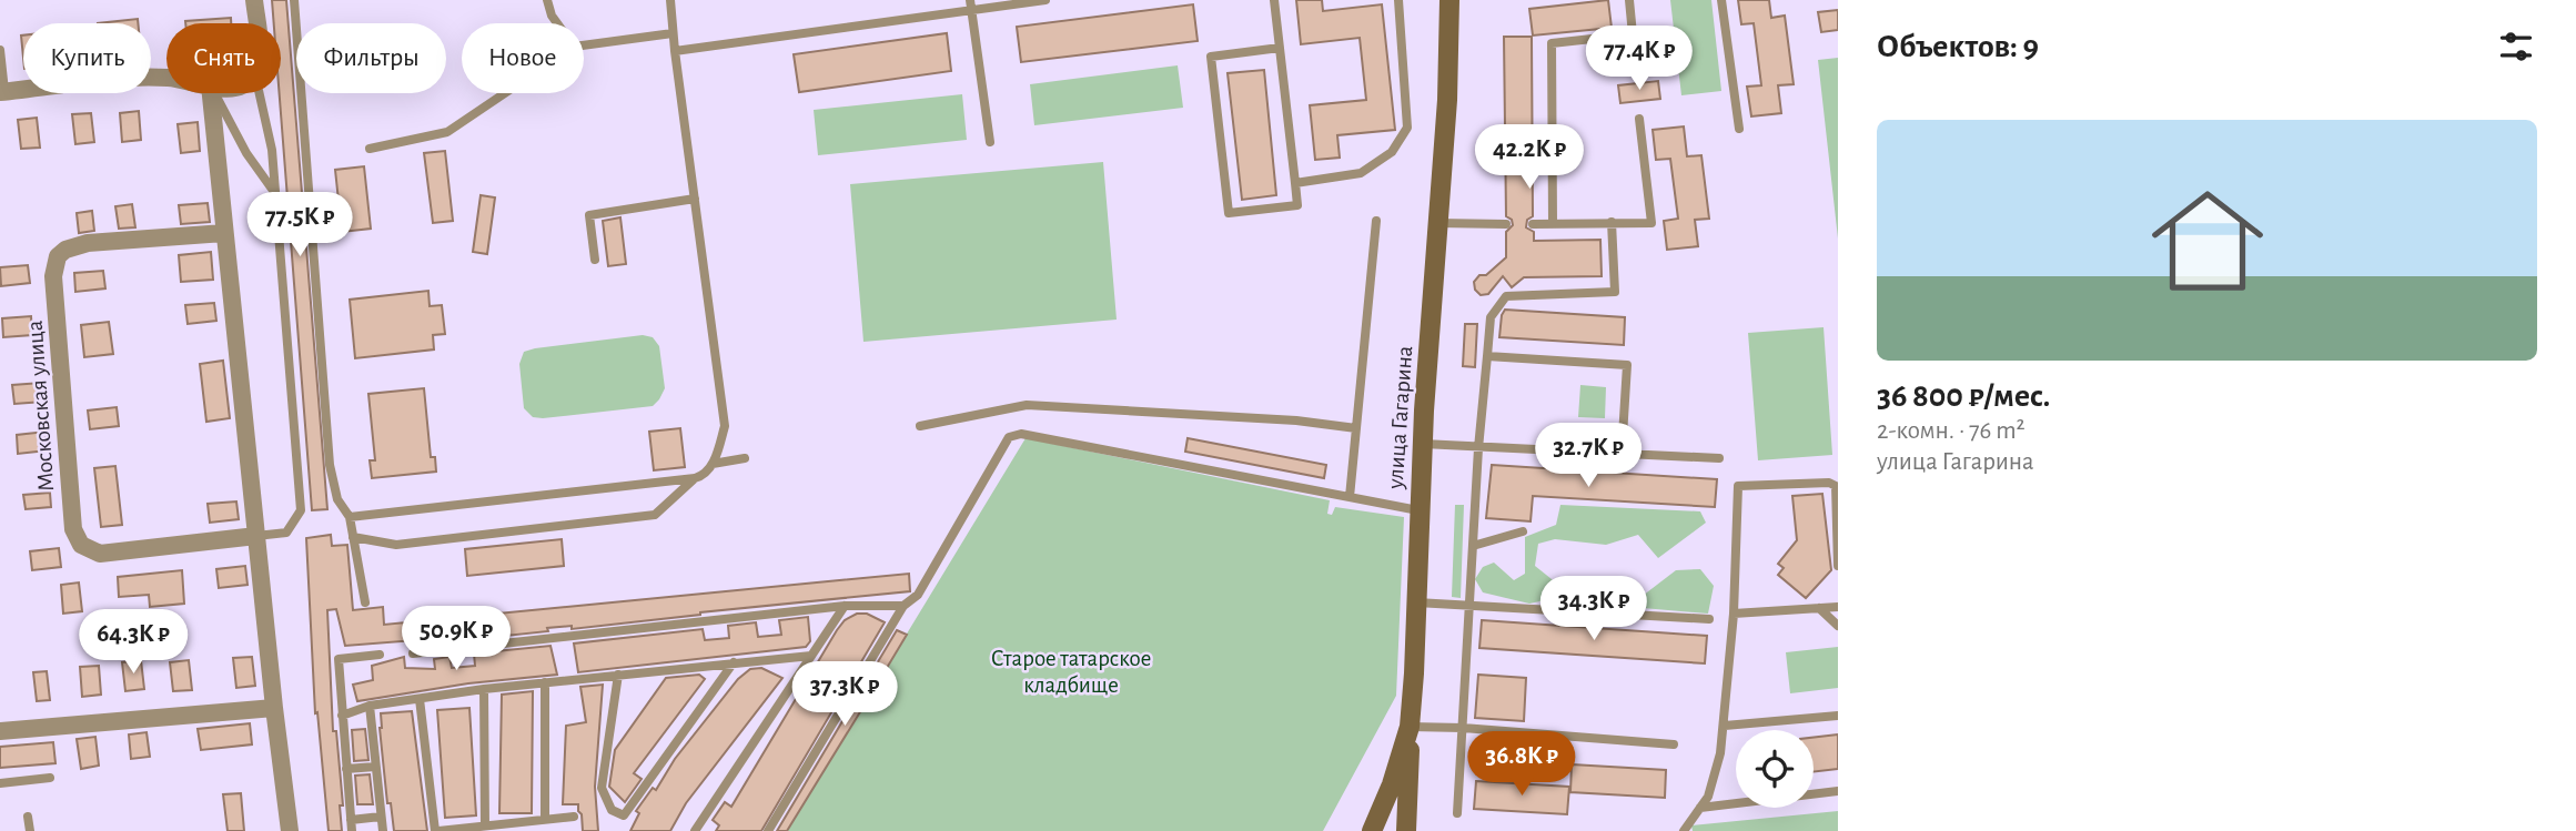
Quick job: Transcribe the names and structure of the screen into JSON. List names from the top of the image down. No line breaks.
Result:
{"streets":{"main road":["улица Гагарина"],"street":["Московская улица"]},"parks":["Старое татарское кладбище"],"page":{"heading":"Объектов: 9","chip":["Купить","Снять","Фильтры","Новое"],"price":["77.4K ₽","42.2K ₽","77.5K ₽","32.7K ₽","34.3K ₽","50.9K ₽","64.3K ₽","37.3K ₽","36.8K ₽"],"list":[{"name":"36 800 ₽/мес.","note":"2-комн. · 76 m² · улица Гагарина"}]}}
